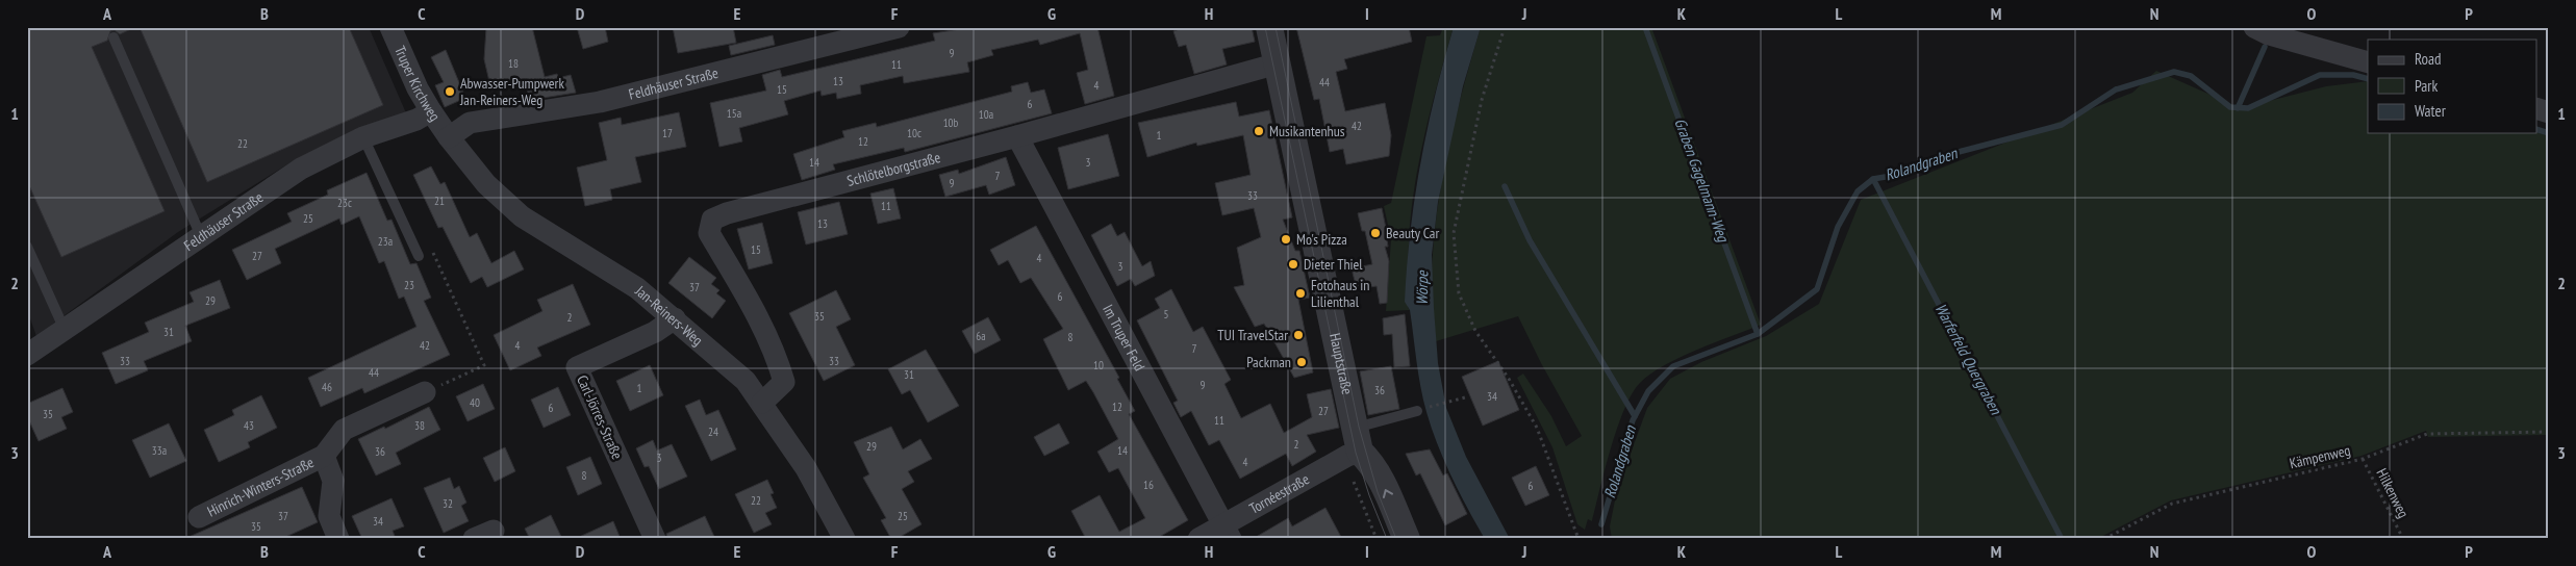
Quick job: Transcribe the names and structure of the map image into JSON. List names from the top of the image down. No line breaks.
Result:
{"streets":{"street":["Truper Kirchweg","Feldhäuser Straße","Schlötelborgstraße","Jan-Reiners-Weg","Im Truper Feld","Hauptstraße","Carl-Jörres-Straße","Hinrich-Winters-Straße","Tornéestraße"],"path":["Kämpenweg","Hilkenweg"]},"crossings":[["Truper Kirchweg","Feldhäuser Straße"],["Truper Kirchweg","Jan-Reiners-Weg"],["Feldhäuser Straße","Jan-Reiners-Weg"],["Schlötelborgstraße","Jan-Reiners-Weg"],["Schlötelborgstraße","Im Truper Feld"],["Schlötelborgstraße","Hauptstraße"],["Jan-Reiners-Weg","Carl-Jörres-Straße"],["Im Truper Feld","Tornéestraße"],["Hauptstraße","Tornéestraße"],["Kämpenweg","Hilkenweg"]],"water":["Rolandgraben","Graben Gagelmann-Weg","Wörpe","Warferfeld Quergraben"],"places":["Abwasser-Pumpwerk Jan-Reiners-Weg","Musikantenhus","Beauty Car","Mo's Pizza","Dieter Thiel","Fotohaus in Lilienthal","TUI TravelStar","Packman"],"house_numbers":["9","18","11","13","44","4","15","6","15a","10a","10b","42","17","10c","1","12","22","14","3","7","9","33","21","23c","11","25","13","23a","15","27","4","3","23","37","6","29","5","35","2","31","6a","8","42","4","7","33","33","10","44","31","9","46","1","36","34","40","12","6","27","35","11","43","38","24","2","29","33a","14","36","3","4","8","16","6","22","32","37","25","34","35"],"legend":["Road","Park","Water"],"grid":{"columns":["A","B","C","D","E","F","G","H","I","J","K","L","M","N","O","P"],"rows":["1","2","3"]}}
